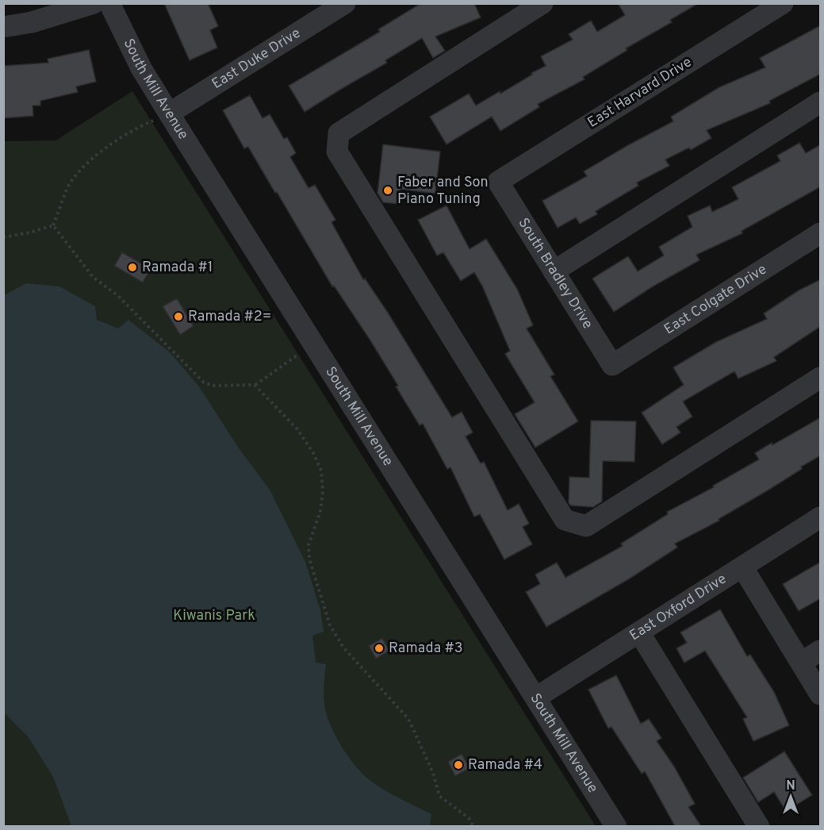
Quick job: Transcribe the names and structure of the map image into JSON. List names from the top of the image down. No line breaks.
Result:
{"streets":{"street":["East Duke Drive","South Mill Avenue","East Harvard Drive","South Bradley Drive","East Colgate Drive","East Oxford Drive"]},"crossings":[["East Duke Drive","South Mill Avenue"],["South Mill Avenue","East Oxford Drive"],["East Harvard Drive","South Bradley Drive"],["South Bradley Drive","East Colgate Drive"]],"parks":["Kiwanis Park"],"places":["Faber and Son Piano Tuning","Ramada #1","Ramada #2=","Ramada #3","Ramada #4"],"north":"top"}
